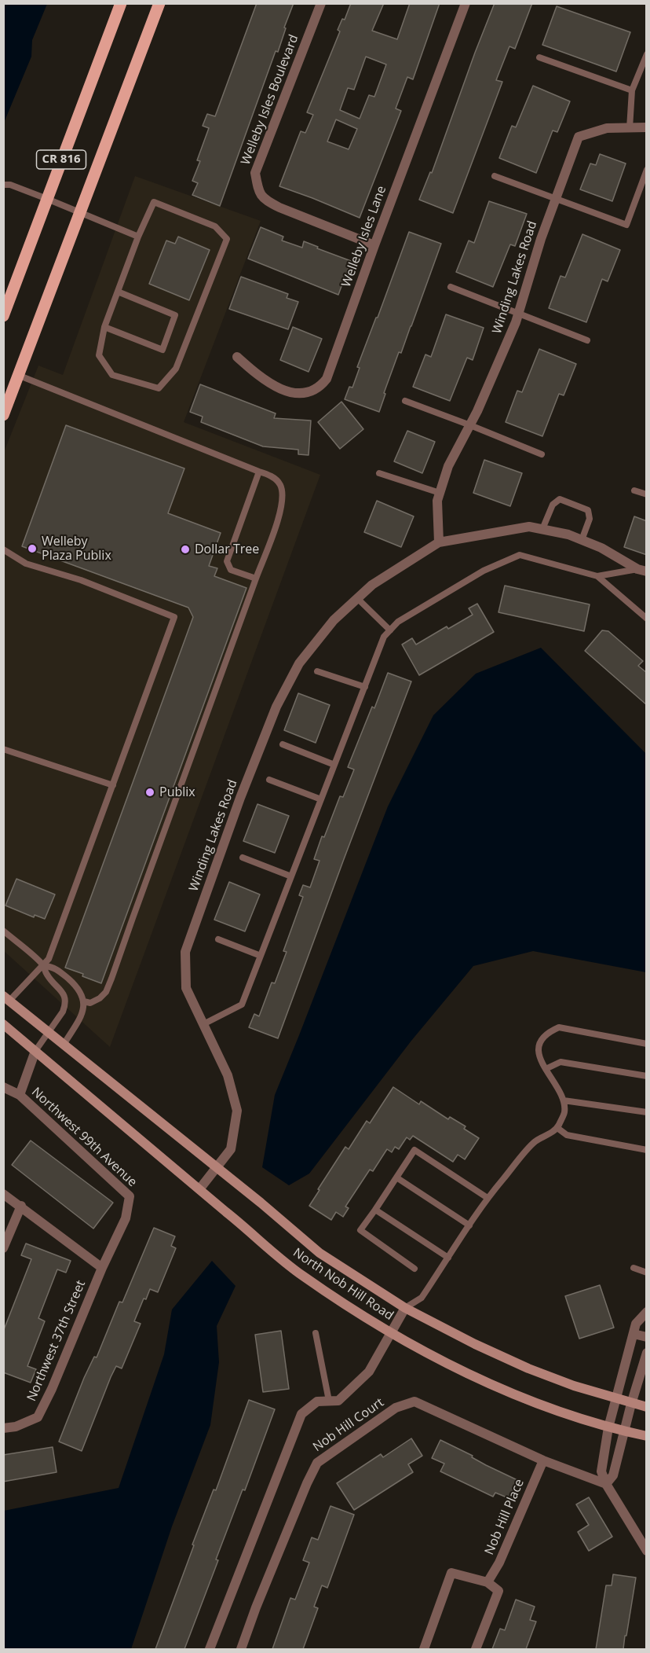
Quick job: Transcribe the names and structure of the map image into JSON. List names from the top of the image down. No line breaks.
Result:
{"streets":{"main road":["CR 816","North Nob Hill Road"],"street":["Welleby Isles Boulevard","Welleby Isles Lane","Winding Lakes Road","Northwest 99th Avenue","Northwest 37th Street","Nob Hill Court","Nob Hill Place"]},"crossings":[["Welleby Isles Boulevard","Welleby Isles Lane"],["Winding Lakes Road","North Nob Hill Road"],["Northwest 99th Avenue","Northwest 37th Street"],["North Nob Hill Road","Nob Hill Court"],["Nob Hill Court","Nob Hill Place"]],"places":["Welleby Plaza Publix","Dollar Tree","Publix"]}
